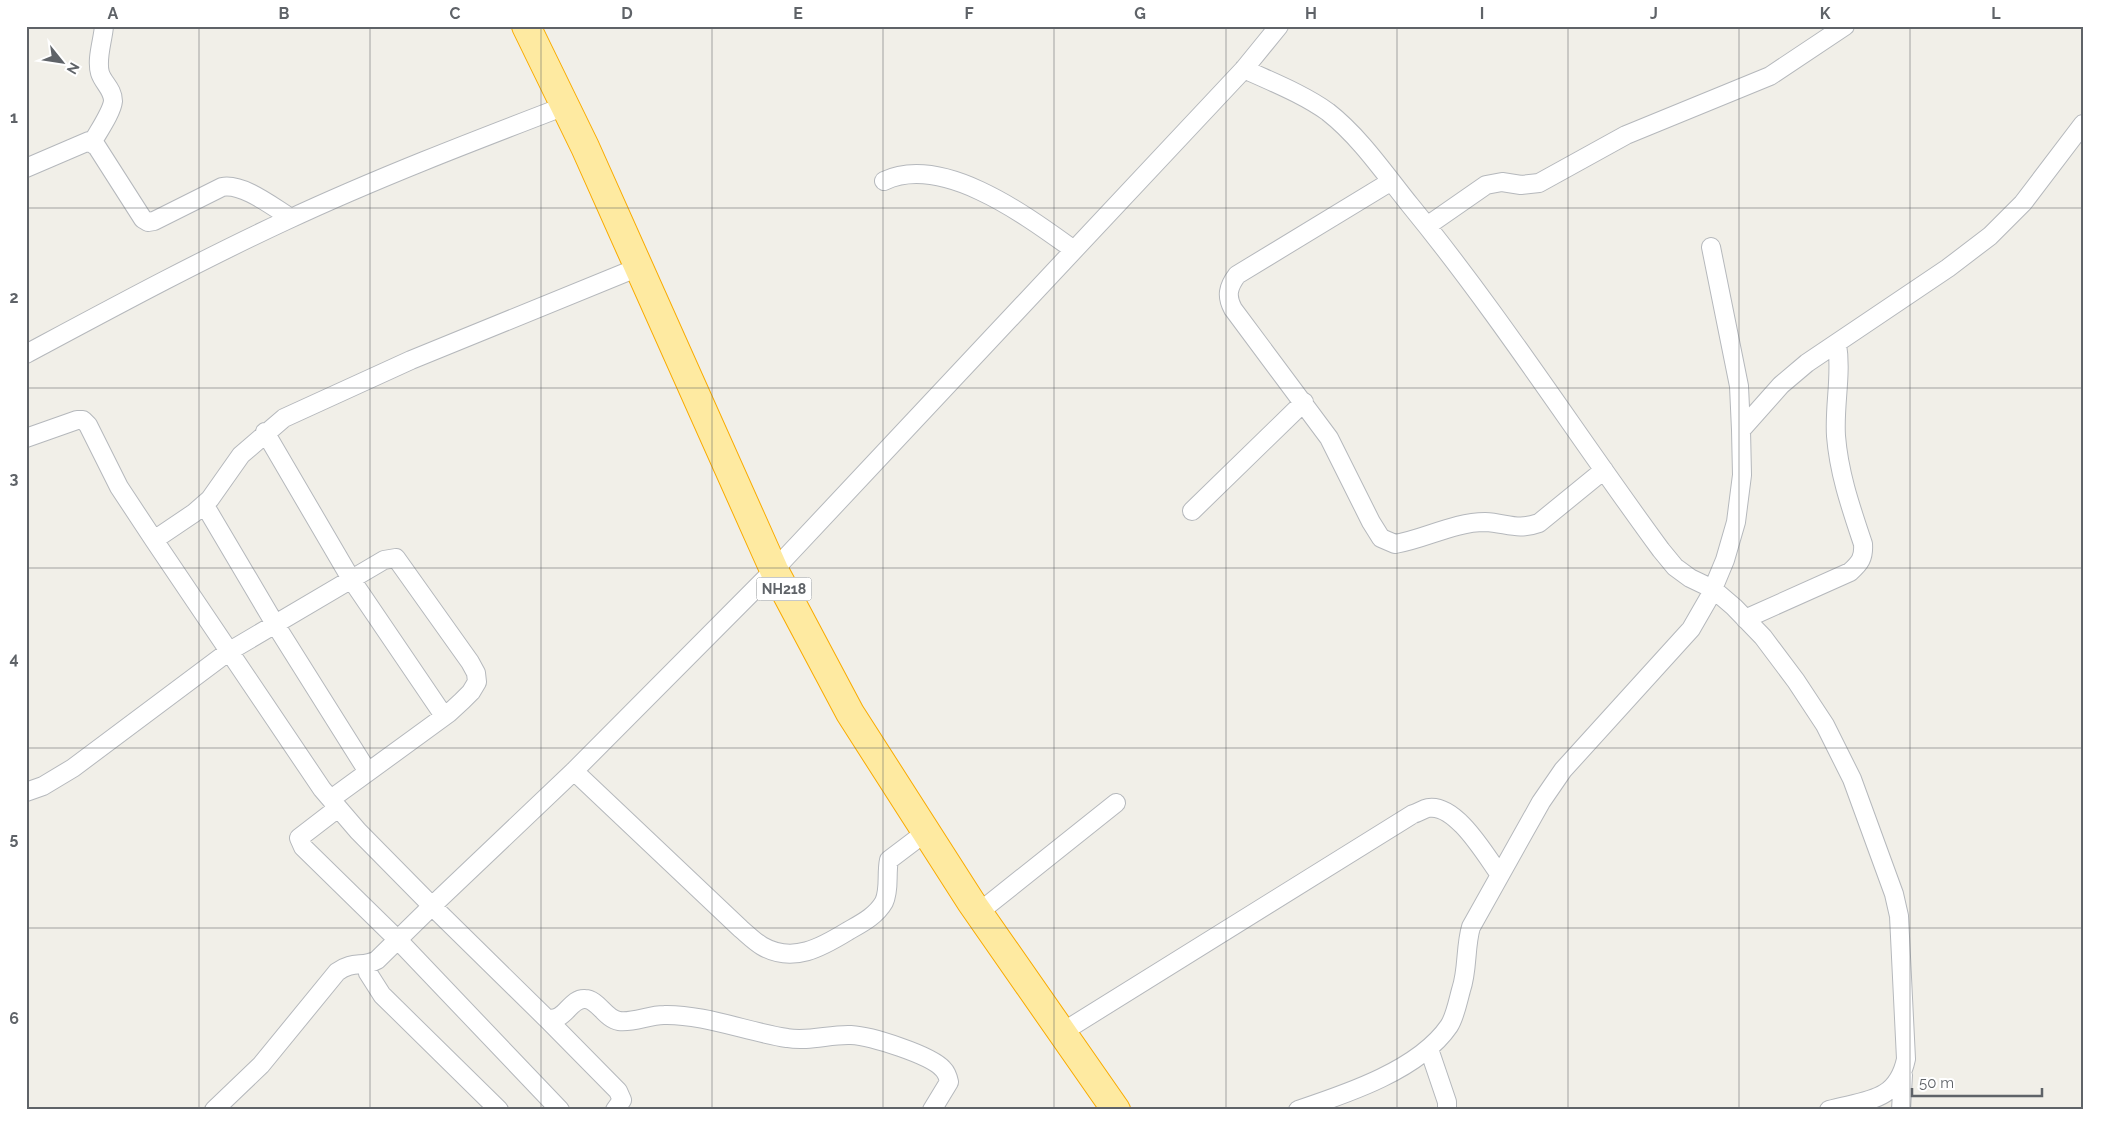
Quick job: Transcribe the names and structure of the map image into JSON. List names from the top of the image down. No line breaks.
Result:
{"streets":{"highway":["NH218"]},"scale_bar":"50 m","north":"bottom right","grid":{"columns":["A","B","C","D","E","F","G","H","I","J","K","L"],"rows":["1","2","3","4","5","6"]}}
